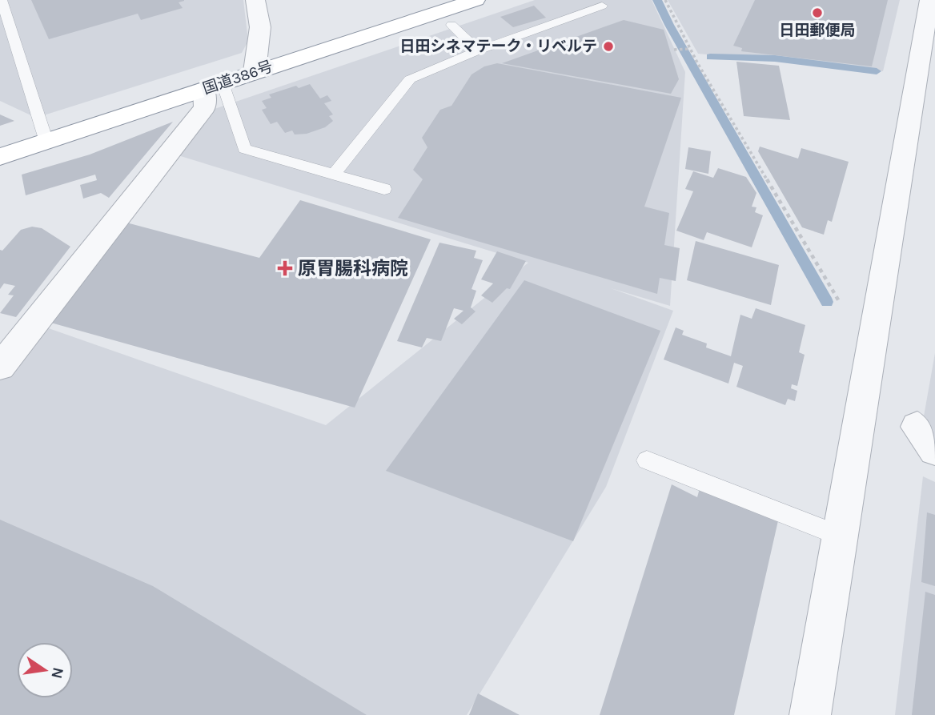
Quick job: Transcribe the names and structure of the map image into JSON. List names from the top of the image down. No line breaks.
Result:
{"streets":{"highway":["国道386号"]},"places":{"other":["日田郵便局","日田シネマテーク・リベルテ"],"health":["原胃腸科病院"]},"north":"right"}
